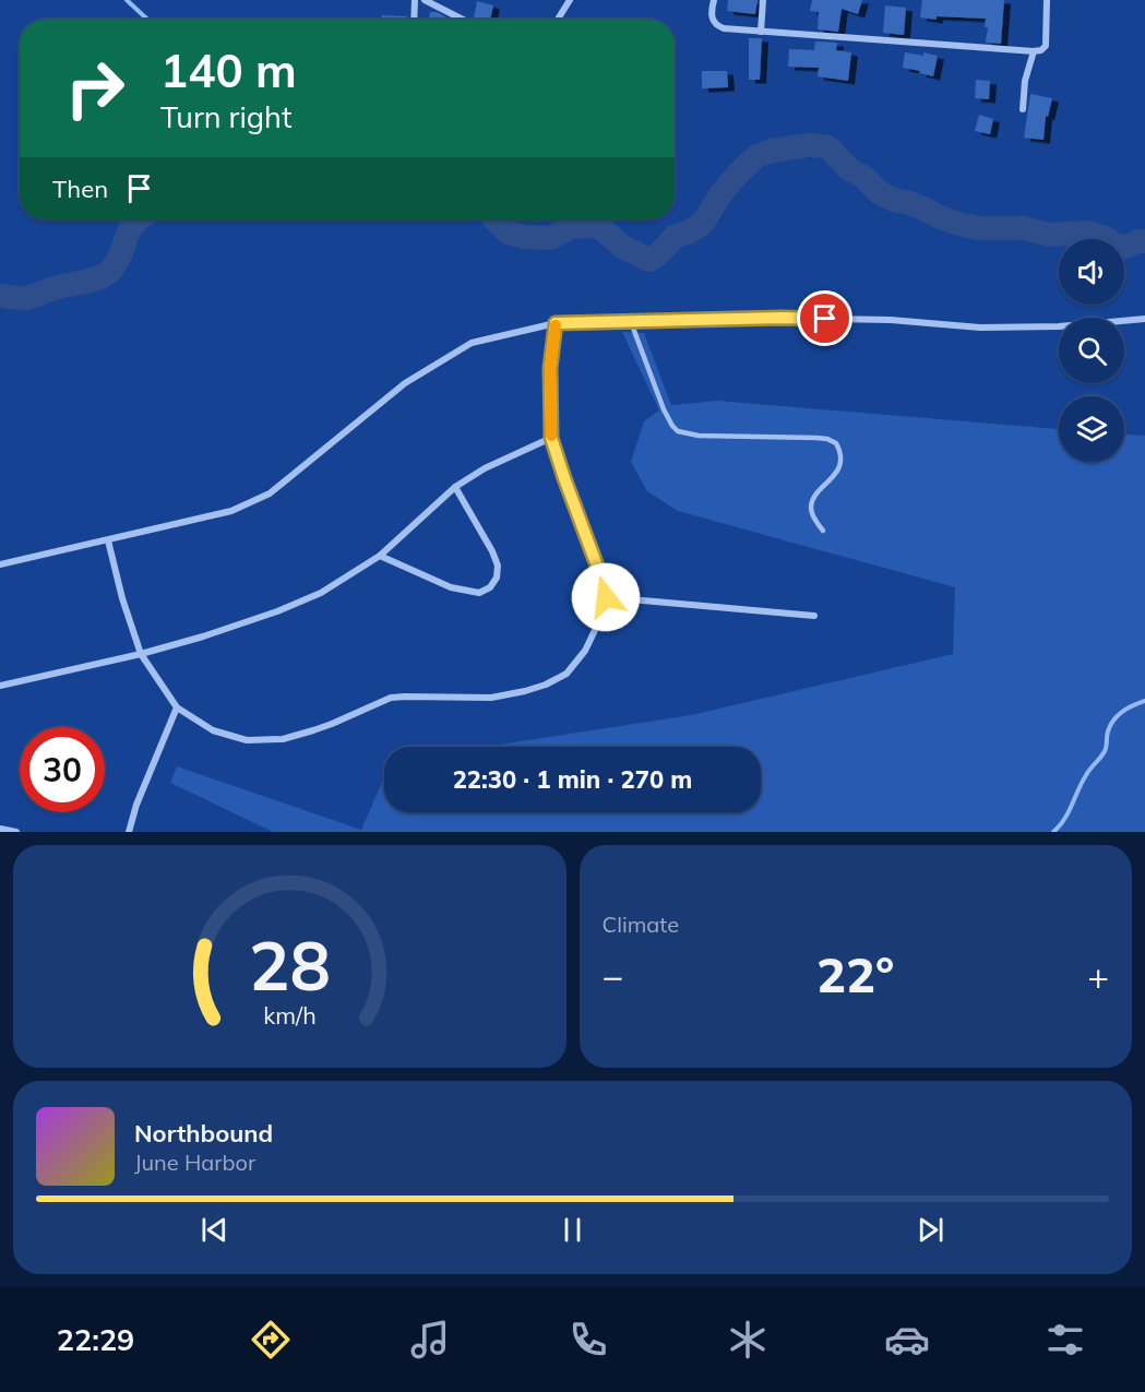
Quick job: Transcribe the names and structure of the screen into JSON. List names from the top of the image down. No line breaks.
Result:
{"page":{"turn":["140 m","Turn right"],"then":"Then","limit":"30","trip":"22:30 · 1 min · 270 m","tile":"Climate","heat":["−","22°","+"],"song":["Northbound","June Harbor"],"tabs":"22:29","gauge":["28","km/h"]}}
